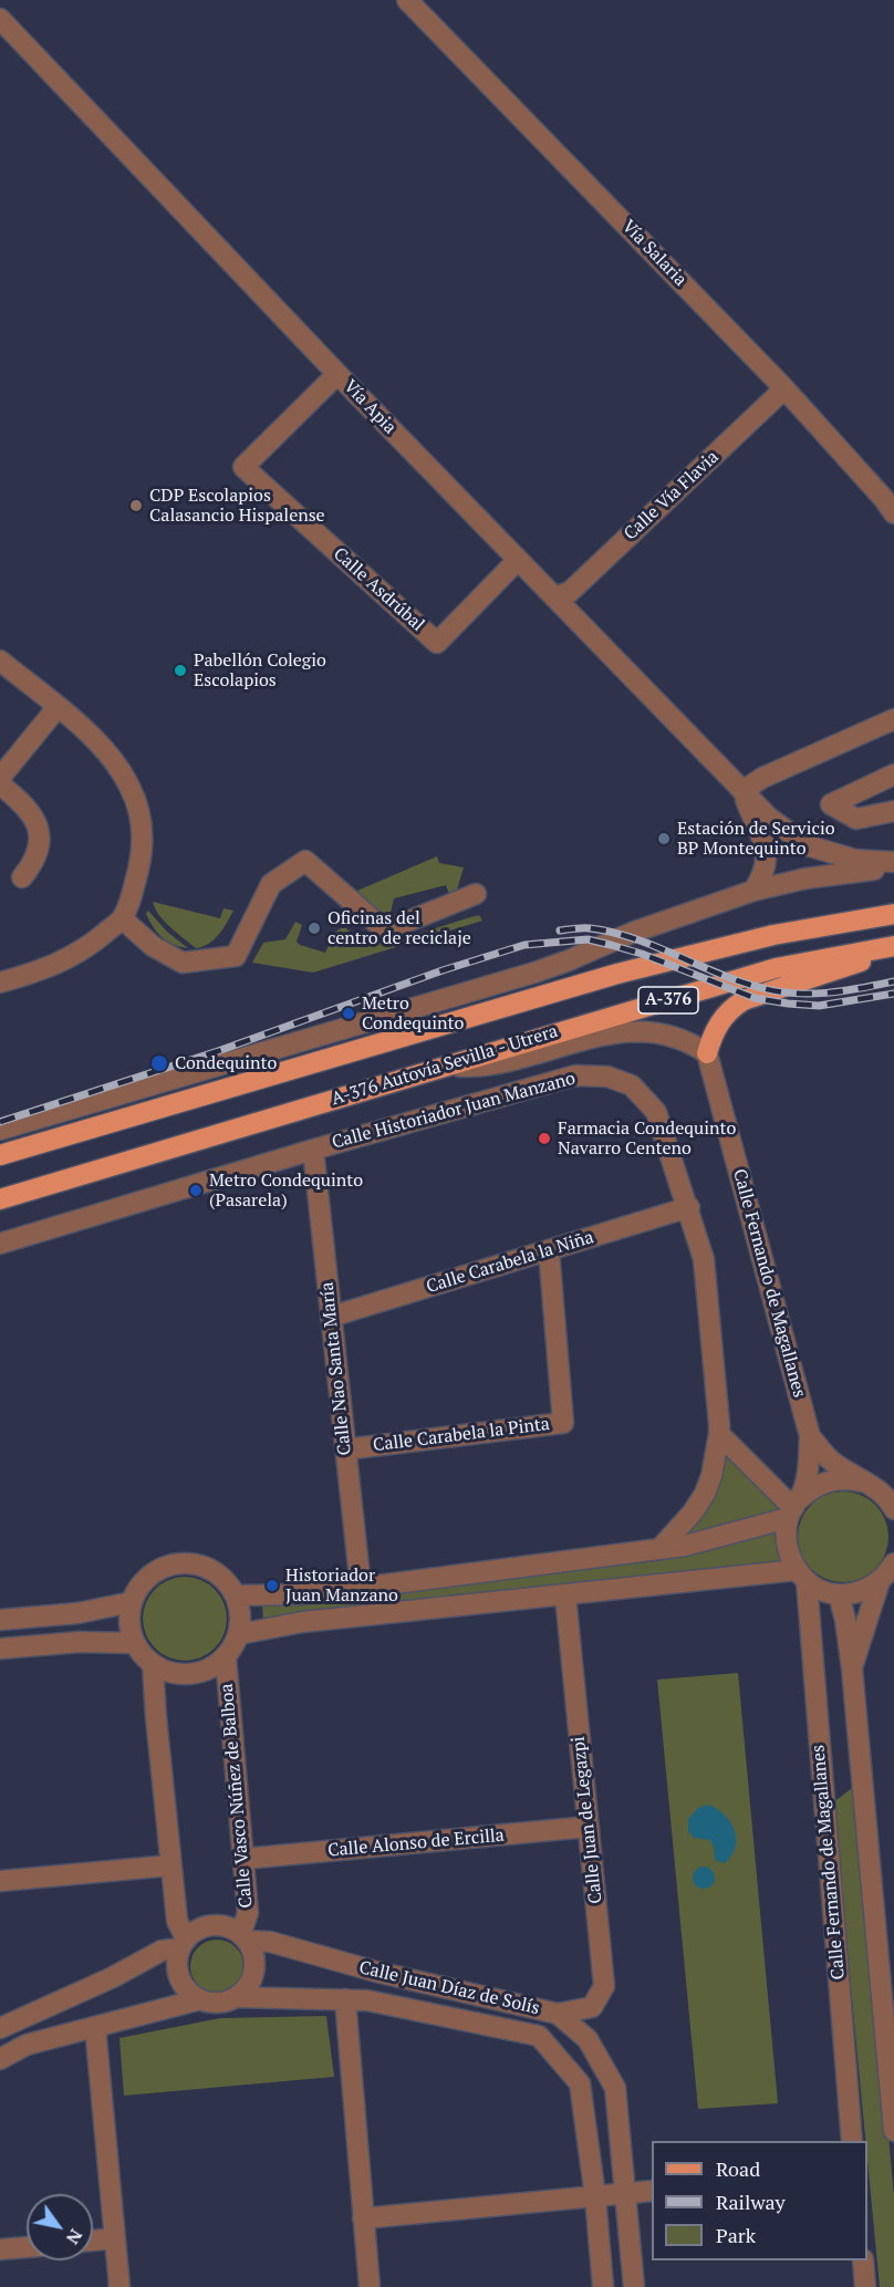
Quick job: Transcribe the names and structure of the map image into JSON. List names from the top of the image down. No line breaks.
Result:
{"streets":{"main road":["A-376","A-376 Autovía Sevilla - Utrera"],"street":["Vía Salaria","Vía Apia","Calle Vía Flavia","Calle Asdrúbal","Calle Historiador Juan Manzano","Calle Carabela la Niña","Calle Fernando de Magallanes","Calle Nao Santa María","Calle Carabela la Pinta","Calle Vasco Núñez de Balboa","Calle Juan de Legazpi","Calle Alonso de Ercilla","Calle Juan Díaz de Solís"]},"crossings":[["Vía Salaria","Calle Vía Flavia"],["Vía Apia","Calle Vía Flavia"],["Vía Apia","Calle Asdrúbal"],["Calle Historiador Juan Manzano","Calle Carabela la Niña"],["Calle Historiador Juan Manzano","Calle Nao Santa María"],["Calle Carabela la Niña","Calle Nao Santa María"],["Calle Carabela la Niña","Calle Carabela la Pinta"],["Calle Nao Santa María","Calle Carabela la Pinta"],["Calle Vasco Núñez de Balboa","Calle Alonso de Ercilla"],["Calle Vasco Núñez de Balboa","Calle Juan Díaz de Solís"],["Calle Juan de Legazpi","Calle Alonso de Ercilla"],["Calle Juan de Legazpi","Calle Juan Díaz de Solís"]],"places":["CDP Escolapios Calasancio Hispalense","Pabellón Colegio Escolapios","Estación de Servicio BP Montequinto","Oficinas del centro de reciclaje","Metro Condequinto","Condequinto","Farmacia Condequinto Navarro Centeno","Metro Condequinto (Pasarela)","Historiador Juan Manzano"],"legend":["Road","Railway","Park"],"north":"bottom right"}
